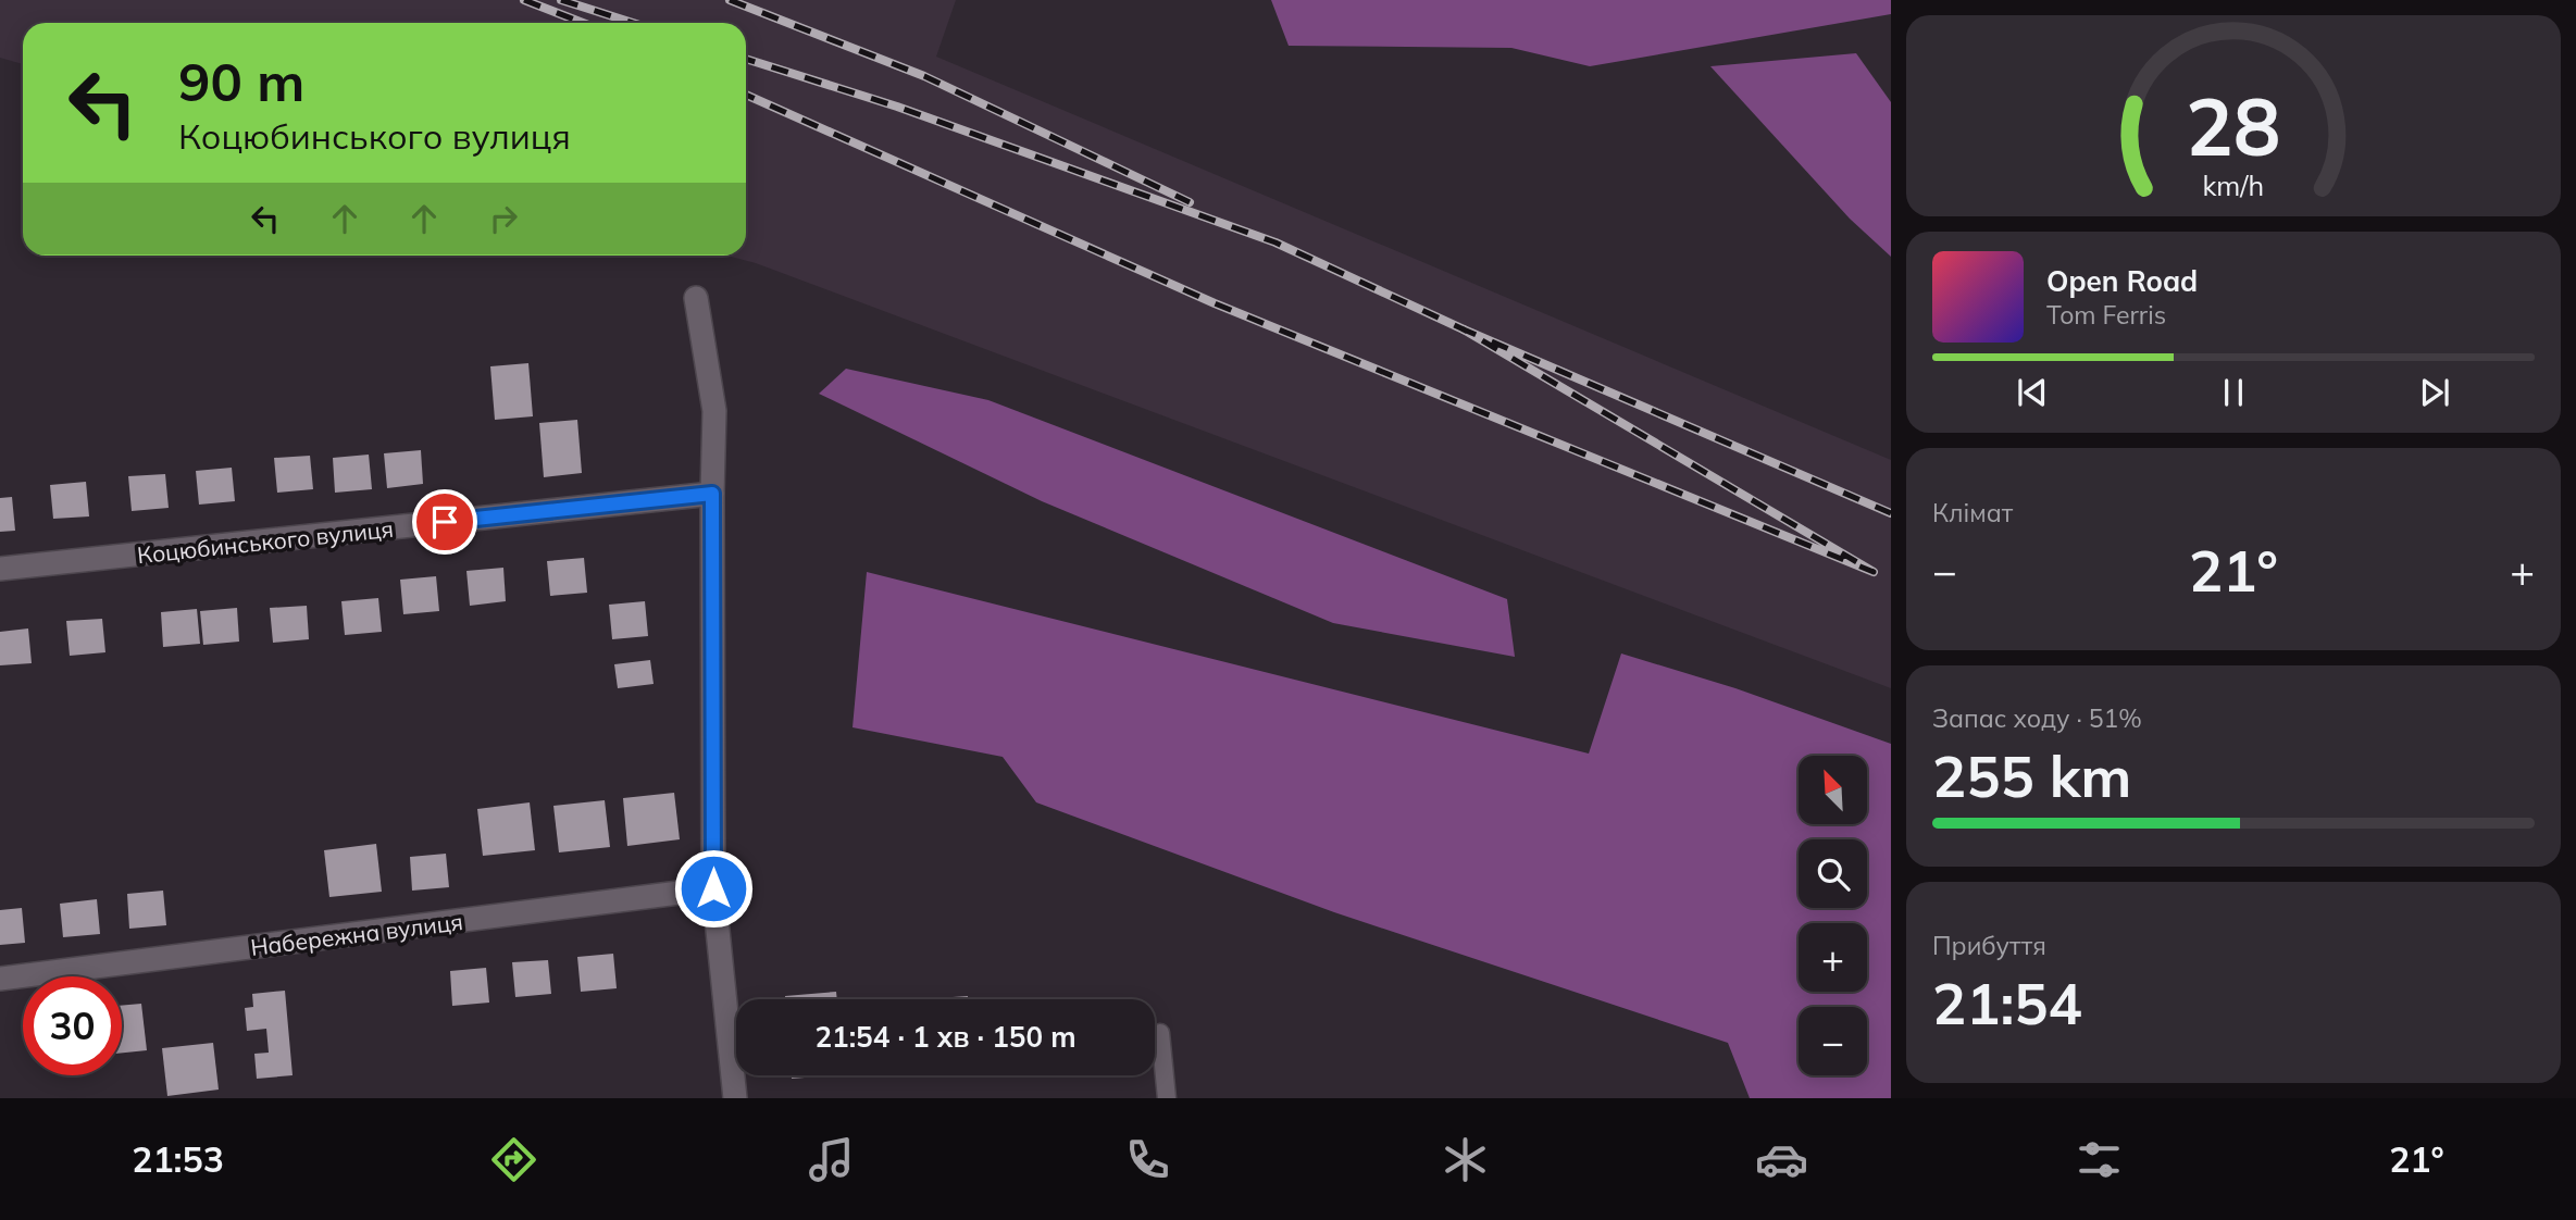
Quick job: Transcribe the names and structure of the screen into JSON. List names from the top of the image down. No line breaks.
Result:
{"streets":{"street":["Коцюбинського вулиця","Набережна вулиця"]},"north":"top left","page":{"turn":["90 m","Коцюбинського вулиця"],"song":["Open Road","Tom Ferris"],"tile":["Клімат",["Запас ходу · 51%","255 km"],["Прибуття","21:54"]],"heat":["−","21°","+"],"map_buttons":["+","−"],"limit":"30","trip":"21:54 · 1 хв · 150 m","tabs":["21:53","21°"],"gauge":["28","km/h"]}}
